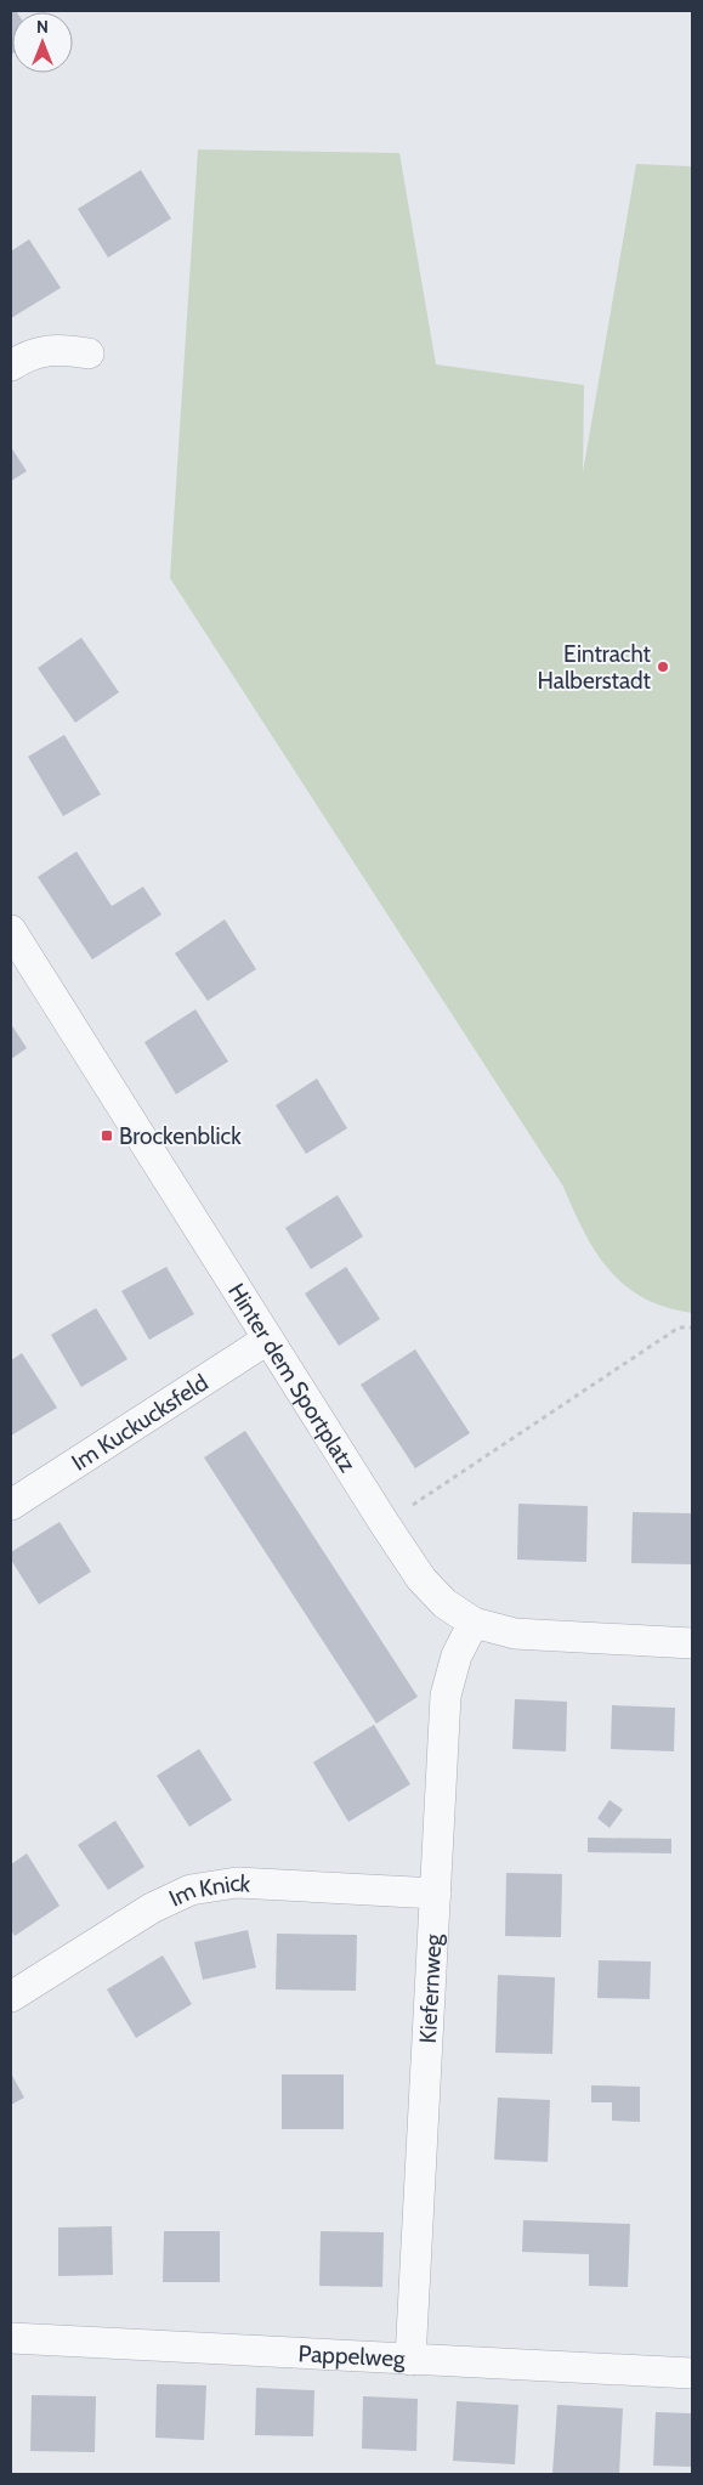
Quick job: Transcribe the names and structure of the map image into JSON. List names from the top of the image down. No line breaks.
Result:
{"streets":{"street":["Hinter dem Sportplatz","Im Kuckucksfeld","Im Knick","Kiefernweg","Pappelweg"]},"crossings":[["Hinter dem Sportplatz","Im Kuckucksfeld"],["Hinter dem Sportplatz","Kiefernweg"],["Im Knick","Kiefernweg"],["Kiefernweg","Pappelweg"]],"places":{"other":["Eintracht Halberstadt"],"transit":["Brockenblick"]},"north":"top"}
